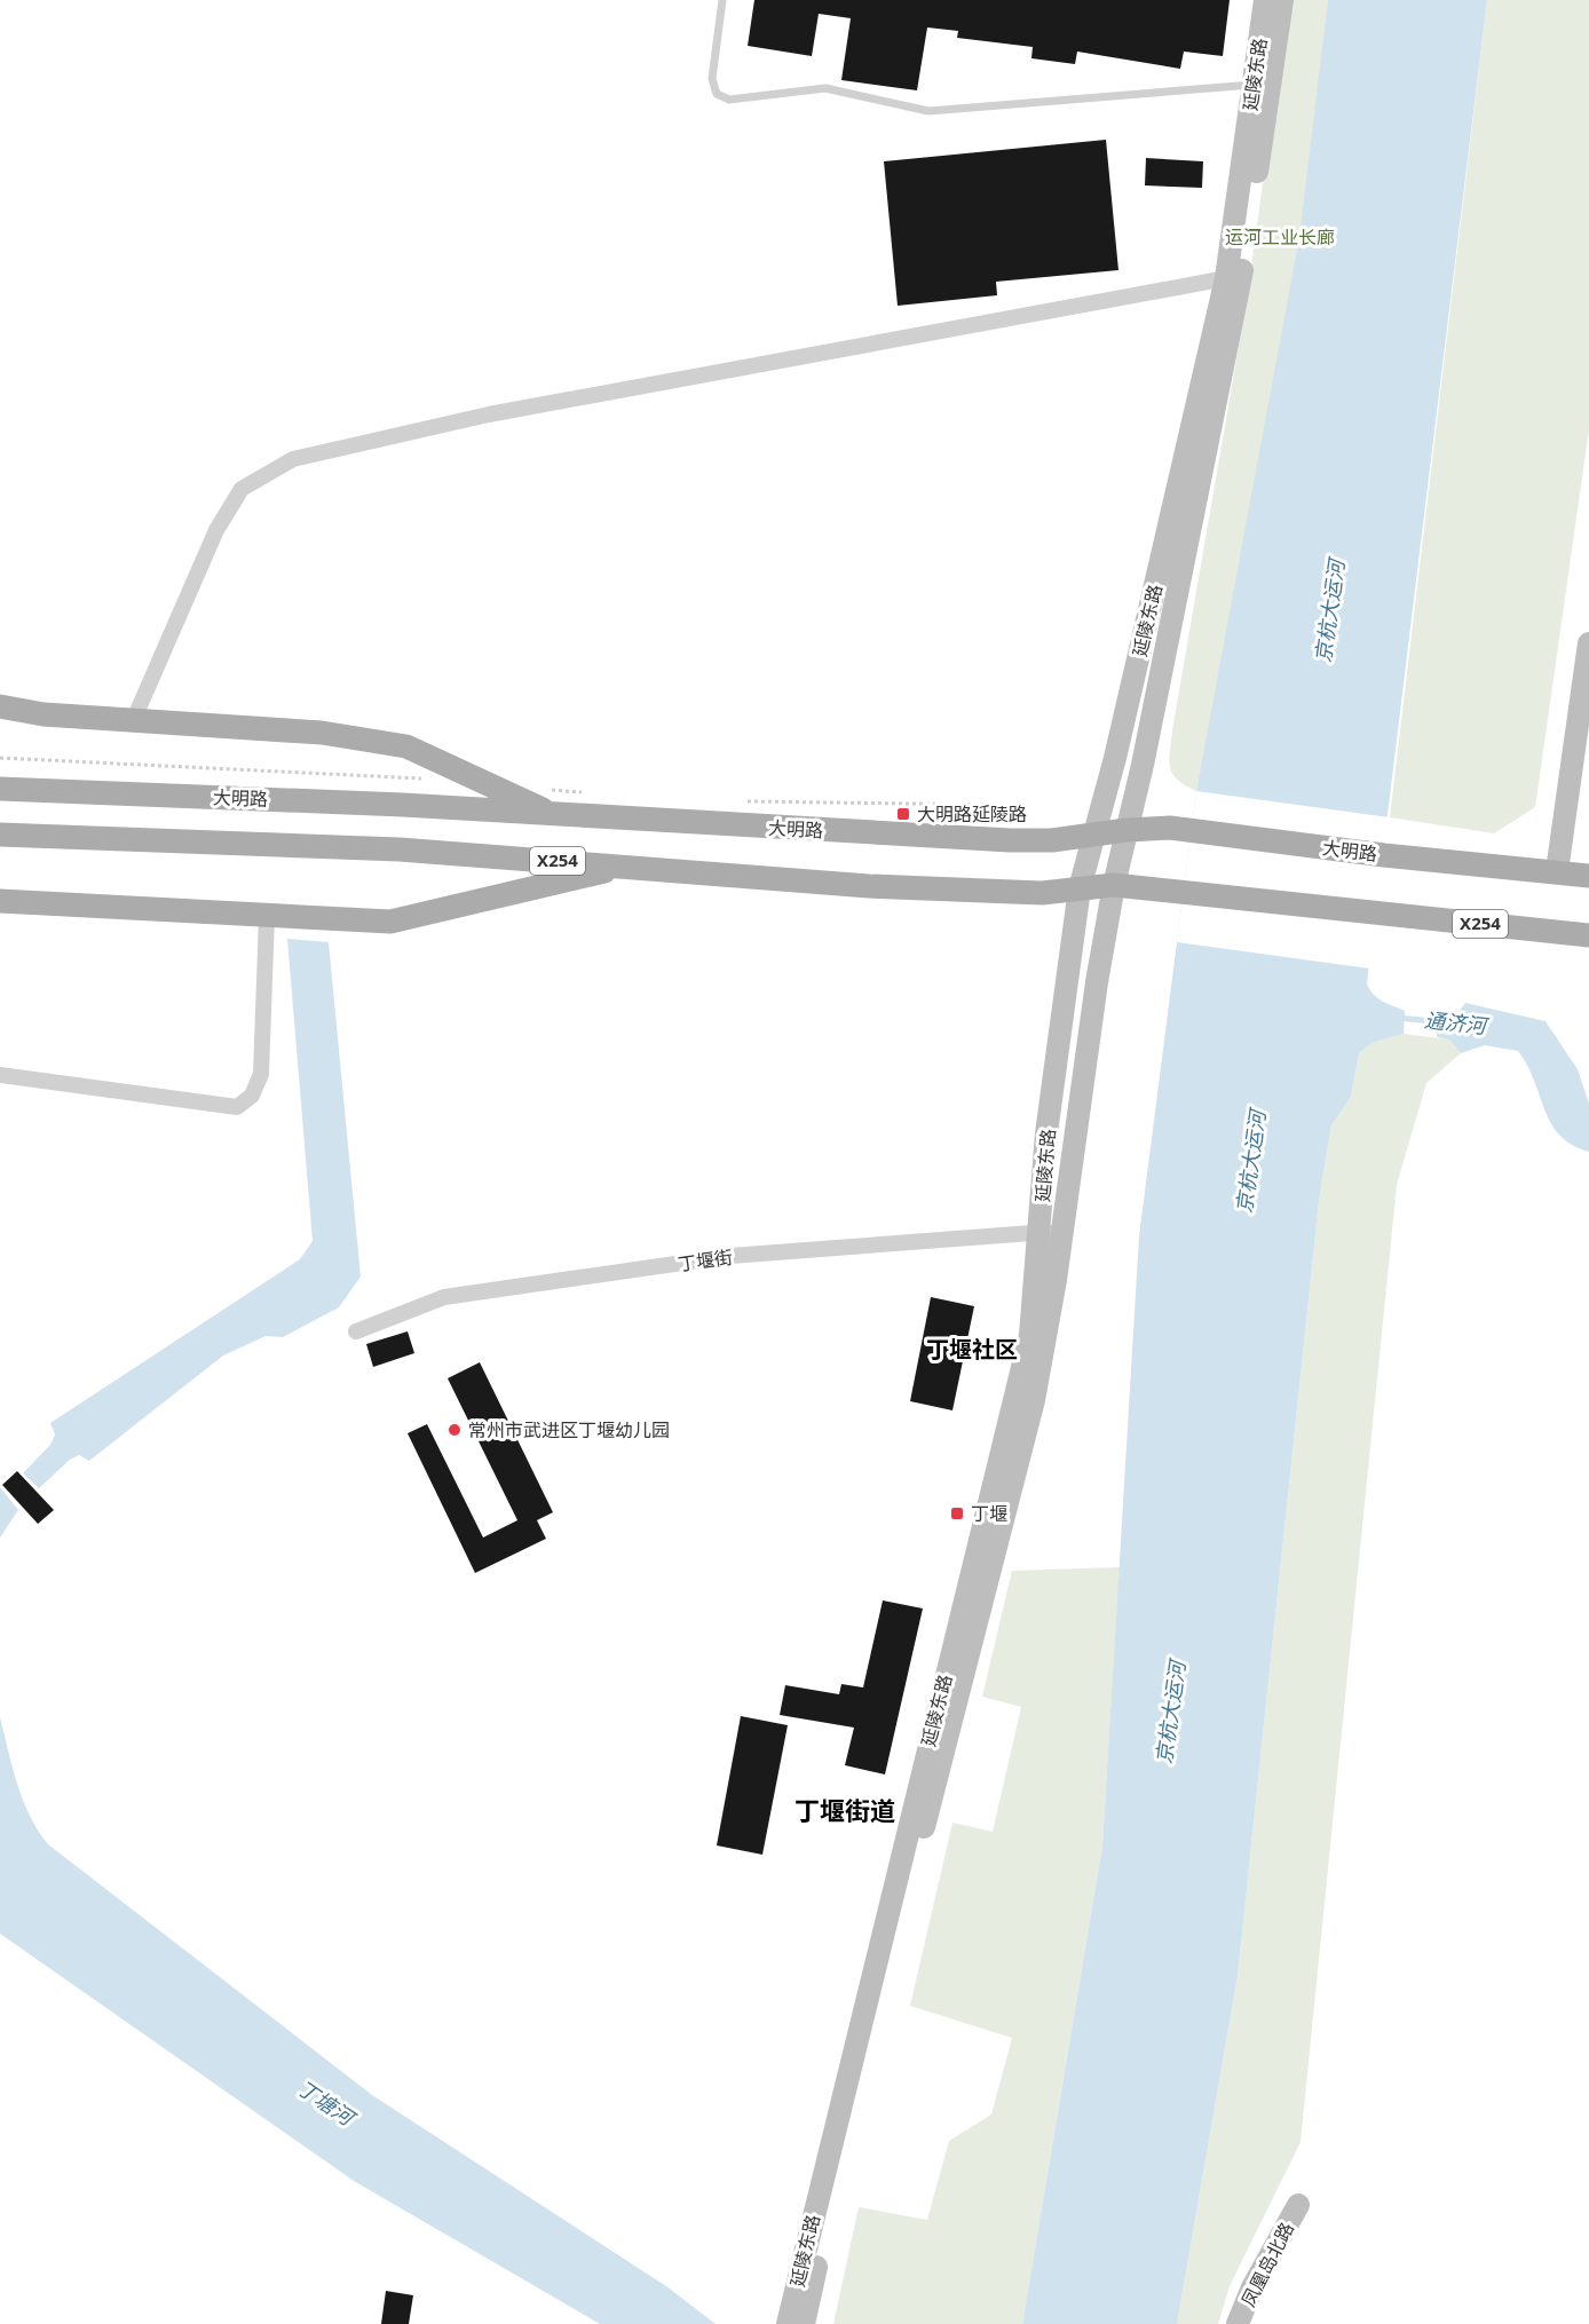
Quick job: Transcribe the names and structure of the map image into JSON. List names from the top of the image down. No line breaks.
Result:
{"streets":{"main road":["延陵东路","大明路","X254","凤凰岛北路"],"street":["丁堰街"]},"crossings":[["延陵东路","大明路"],["延陵东路","X254"],["延陵东路","丁堰街"]],"districts":["丁堰社区","丁堰街道"],"water":["京杭大运河","通济河","丁塘河"],"parks":["运河工业长廊"],"places":{"transit":["大明路延陵路","丁堰"],"other":["常州市武进区丁堰幼儿园"]}}
